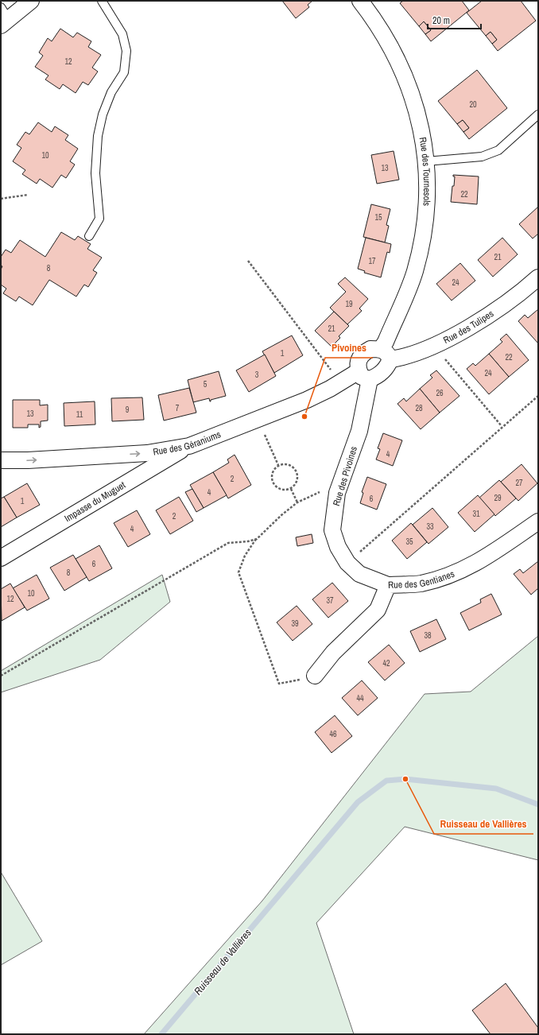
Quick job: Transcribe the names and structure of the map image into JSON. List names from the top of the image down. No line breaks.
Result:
{"streets":{"street":["Rue des Tournesols","Rue des Tulipes","Rue des Géraniums","Rue des Pivoines","Impasse du Muguet","Rue des Gentianes"]},"crossings":[["Rue des Tournesols","Rue des Tulipes"],["Rue des Tournesols","Rue des Géraniums"],["Rue des Tournesols","Rue des Pivoines"],["Rue des Tulipes","Rue des Géraniums"],["Rue des Tulipes","Rue des Pivoines"],["Rue des Géraniums","Rue des Pivoines"],["Rue des Géraniums","Impasse du Muguet"],["Rue des Pivoines","Rue des Gentianes"]],"one_way":["Rue des Géraniums"],"water":["Ruisseau de Vallières"],"places":["Pivoines","Ruisseau de Vallières"],"house_numbers":["12","20","10","13","22","15","21","17","8","24","19","21","1","22","24","3","5","26","7","28","9","13","11","4","2","27","4","29","6","1","31","2","33","4","35","6","8","10","12","37","39","38","42","44","46"],"scale_bar":"20 m"}
